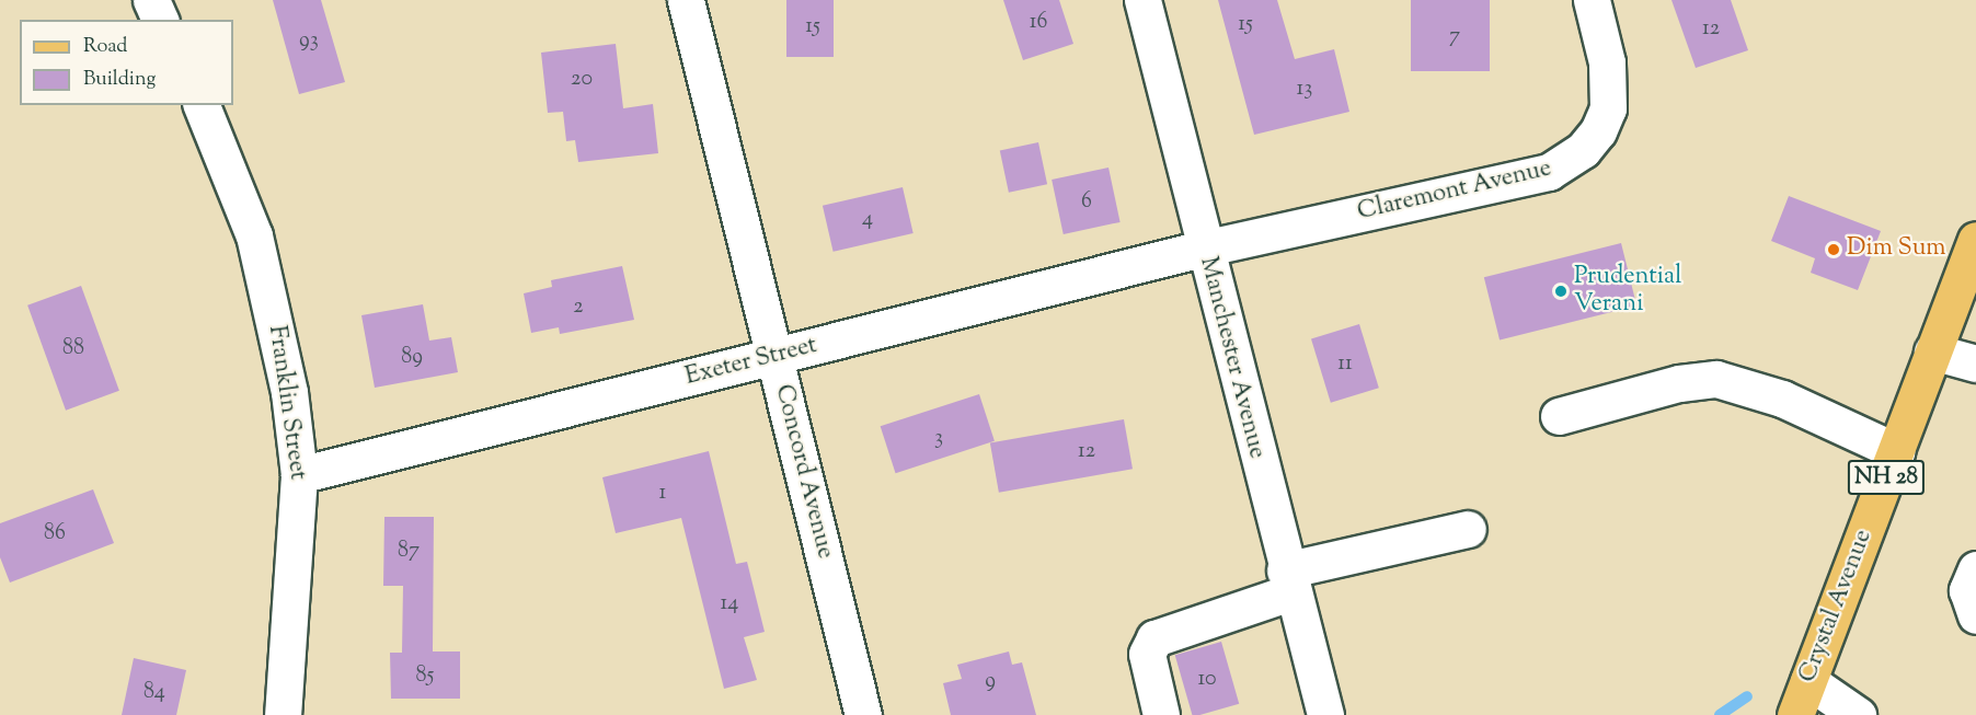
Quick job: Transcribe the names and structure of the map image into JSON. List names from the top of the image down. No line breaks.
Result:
{"streets":{"main road":["NH 28","Crystal Avenue"],"street":["Claremont Avenue","Manchester Avenue","Exeter Street","Franklin Street","Concord Avenue"]},"crossings":[["Claremont Avenue","Manchester Avenue"],["Claremont Avenue","Exeter Street"],["Manchester Avenue","Exeter Street"],["Exeter Street","Franklin Street"],["Exeter Street","Concord Avenue"]],"places":["Dim Sum","Prudential Verani"],"house_numbers":["16","15","15","12","7","93","20","13","6","4","2","88","89","11","3","12","1","86","87","14","85","10","9","84"],"legend":["Road","Building"]}
